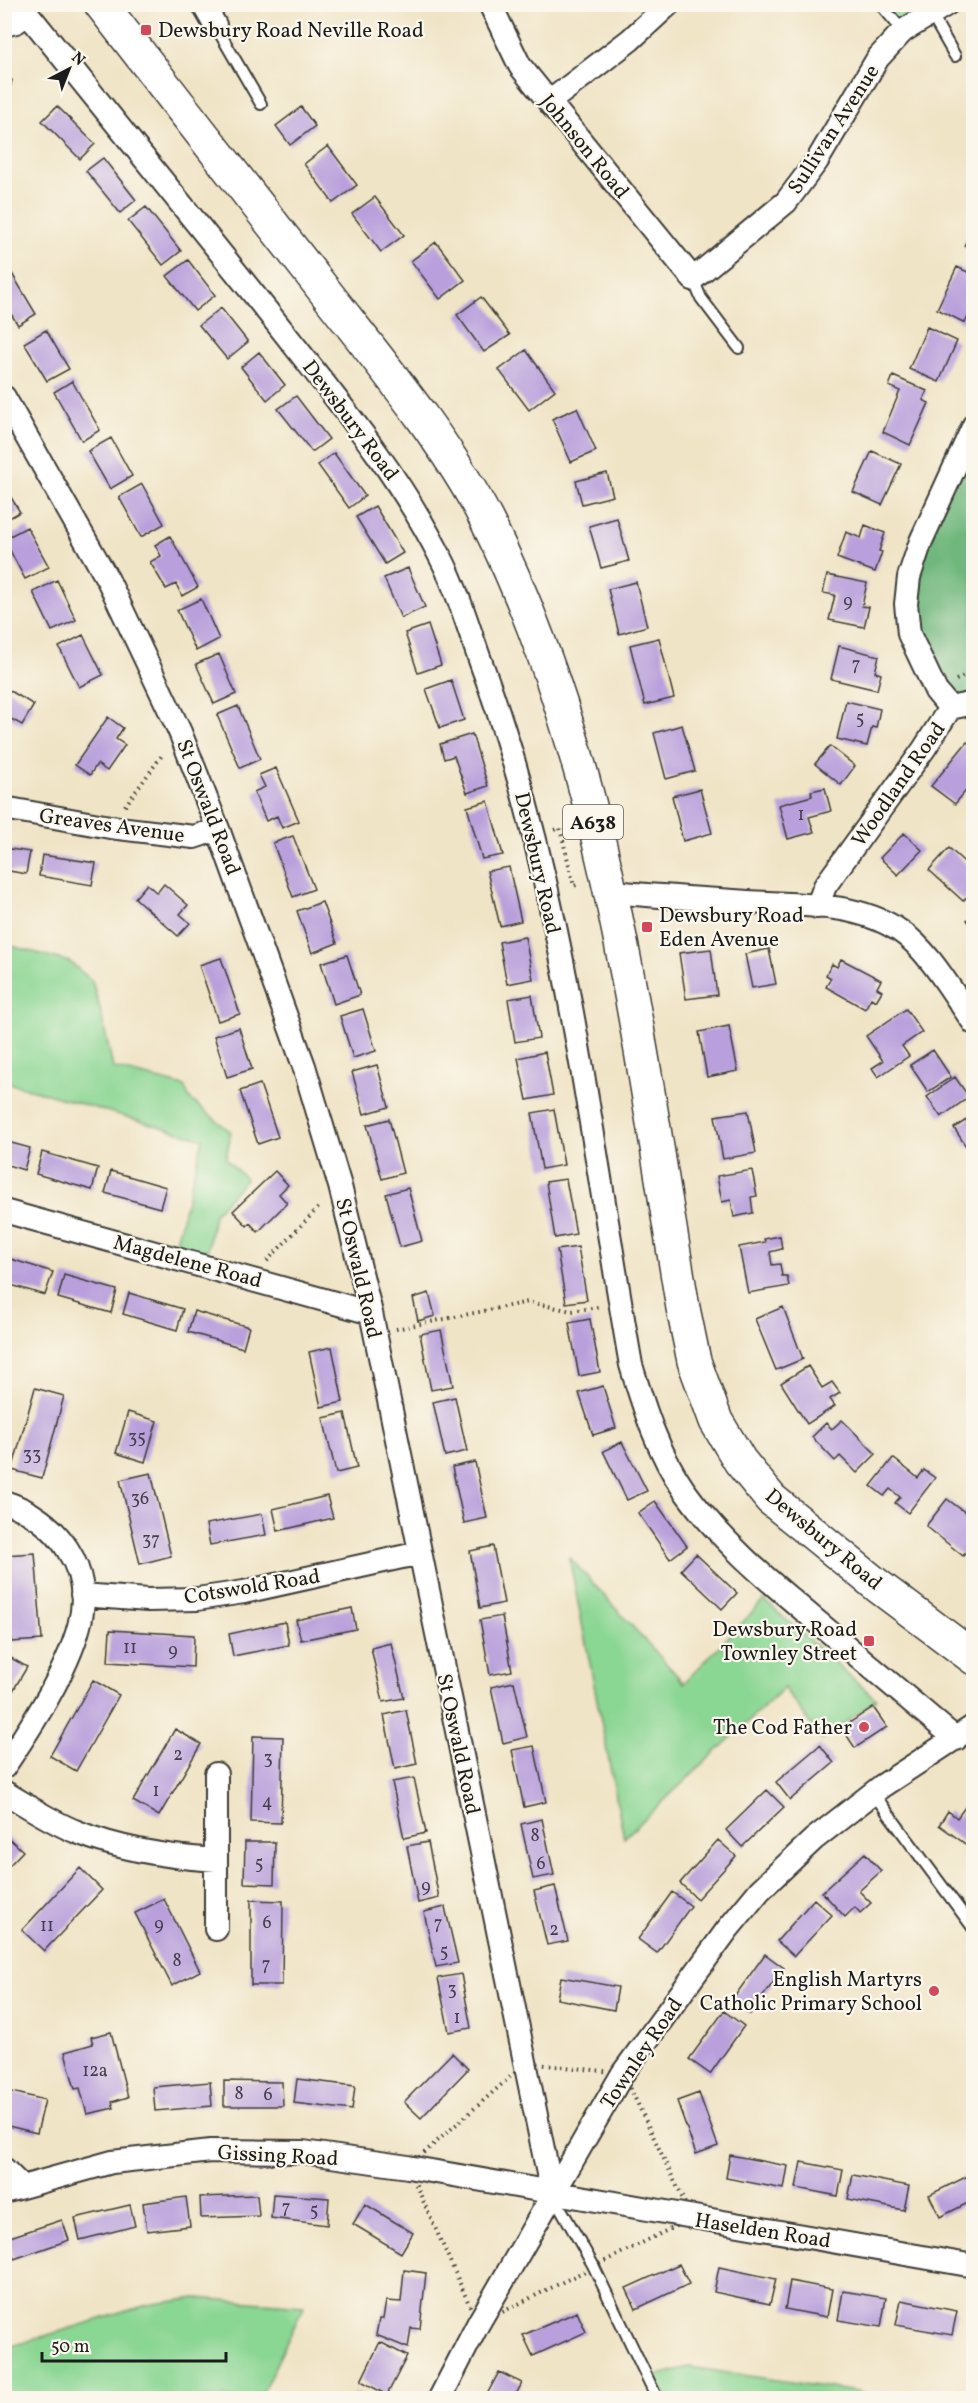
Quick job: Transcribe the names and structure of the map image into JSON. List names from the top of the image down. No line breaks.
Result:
{"streets":{"highway":["Dewsbury Road","A638"],"street":["Sullivan Avenue","Johnson Road","Woodland Road","St Oswald Road","Greaves Avenue","Magdelene Road","Cotswold Road","Townley Road","Gissing Road","Haselden Road"]},"crossings":[["Sullivan Avenue","Johnson Road"],["Dewsbury Road","Townley Road"],["St Oswald Road","Greaves Avenue"],["St Oswald Road","Magdelene Road"],["St Oswald Road","Cotswold Road"],["St Oswald Road","Townley Road"],["St Oswald Road","Gissing Road"],["St Oswald Road","Haselden Road"],["Townley Road","Gissing Road"],["Townley Road","Haselden Road"],["Gissing Road","Haselden Road"]],"places":{"transit":["Dewsbury Road Neville Road","Dewsbury Road Eden Avenue","Dewsbury Road Townley Street"],"other":["The Cod Father","English Martyrs Catholic Primary School"]},"house_numbers":["9","7","5","1","35","33","36","37","11","9","2","3","1","4","8","5","6","9","6","7","9","11","2","5","8","7","3","1","12a","8","6","7","5"],"scale_bar":"50 m","north":"top right"}
